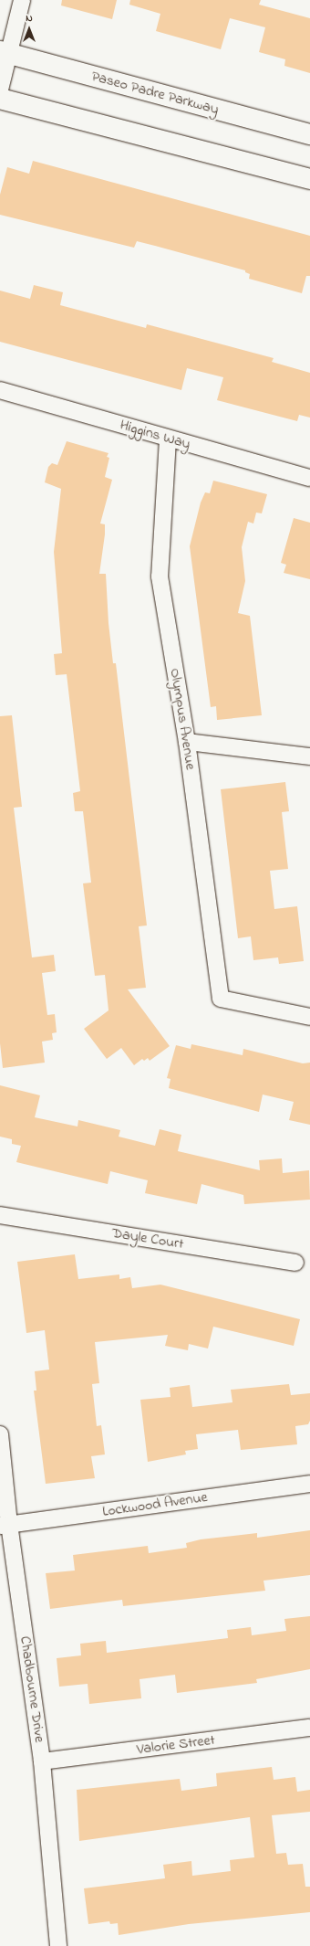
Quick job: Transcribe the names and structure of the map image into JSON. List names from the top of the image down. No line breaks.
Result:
{"streets":{"main road":["Paseo Padre Parkway"],"street":["Higgins Way","Olympus Avenue","Dayle Court","Lockwood Avenue","Chadbourne Drive","Valorie Street"]},"crossings":[["Higgins Way","Olympus Avenue"],["Lockwood Avenue","Chadbourne Drive"],["Chadbourne Drive","Valorie Street"]],"north":"top"}
